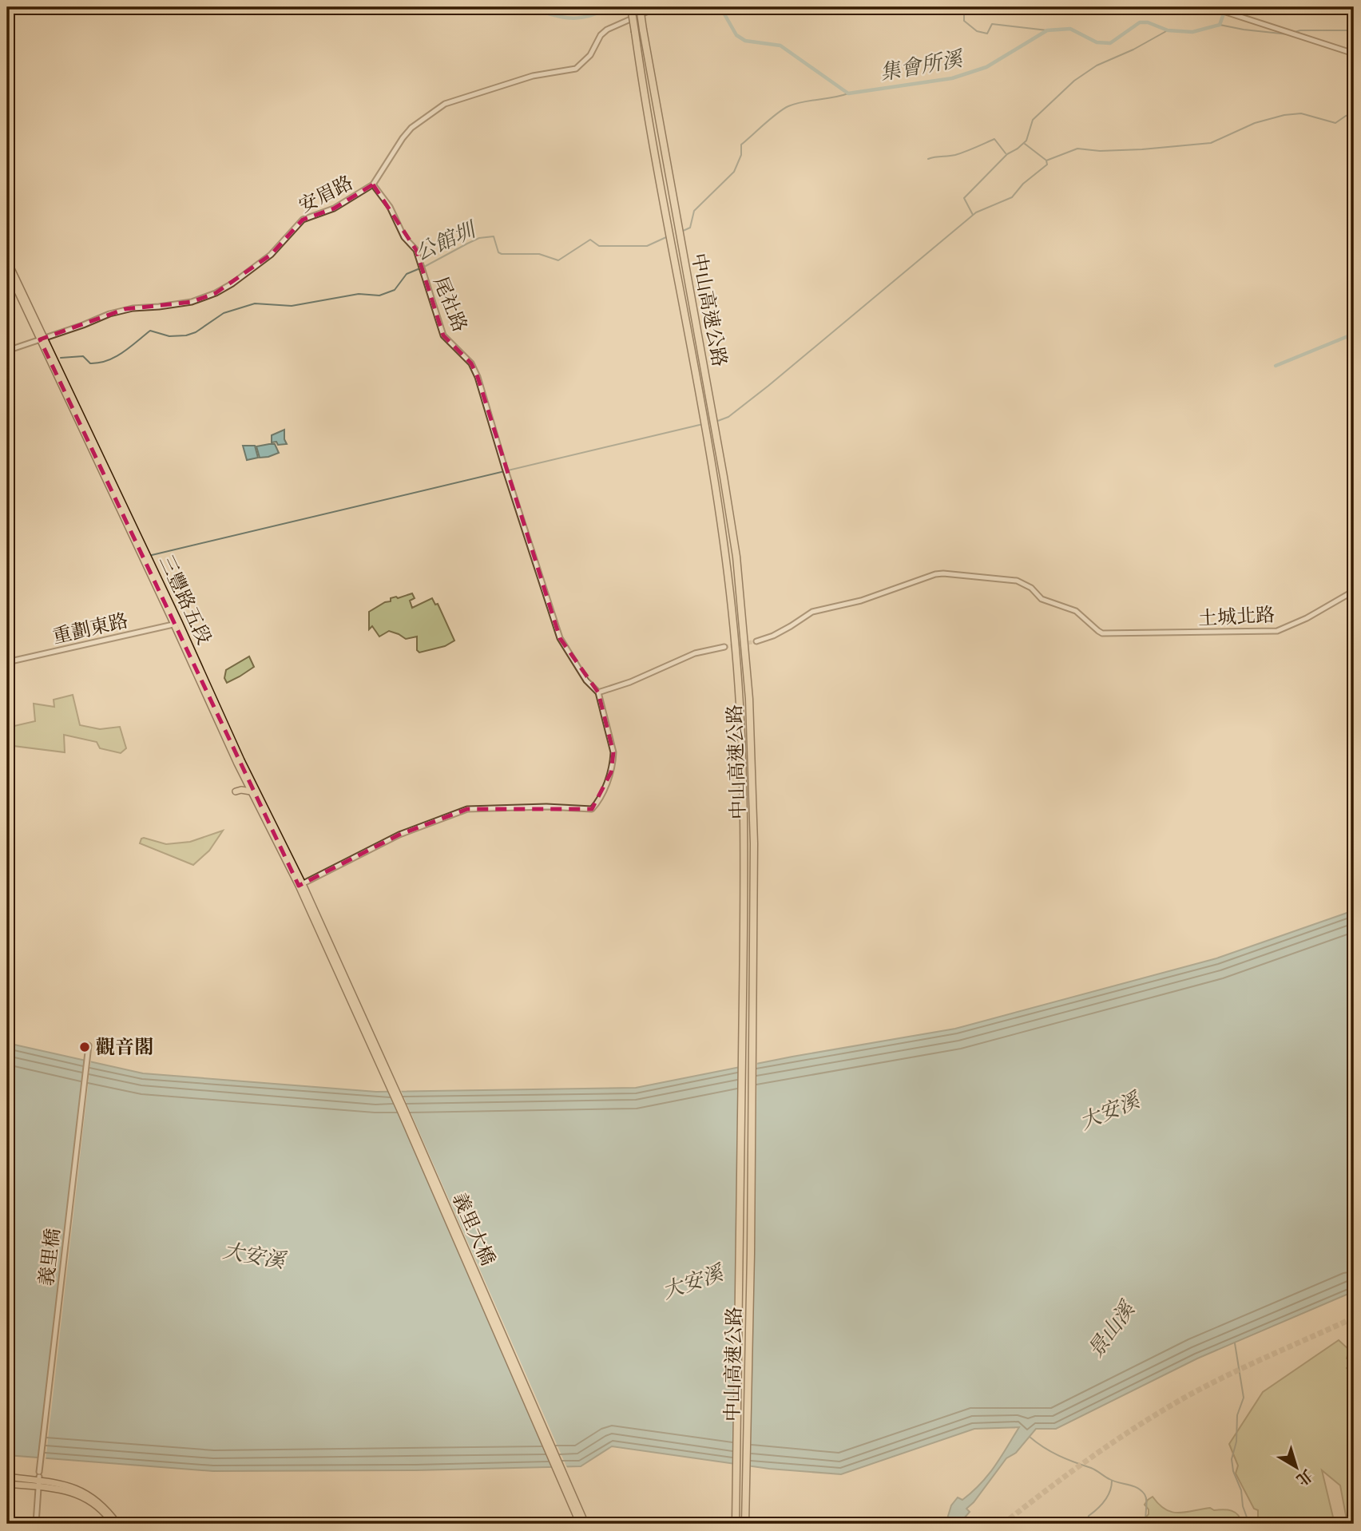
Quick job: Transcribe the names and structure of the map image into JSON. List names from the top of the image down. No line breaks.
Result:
{"streets":{"highway":["中山高速公路"],"main road":["三豐路五段","義里大橋"],"street":["安眉路","尾社路","土城北路","重劃東路","義里橋"]},"crossings":[["安眉路","尾社路"],["安眉路","三豐路五段"],["三豐路五段","重劃東路"],["三豐路五段","義里大橋"]],"water":["集會所溪","公館圳","大安溪","景山溪"],"places":["觀音閣"],"north":"bottom right"}
